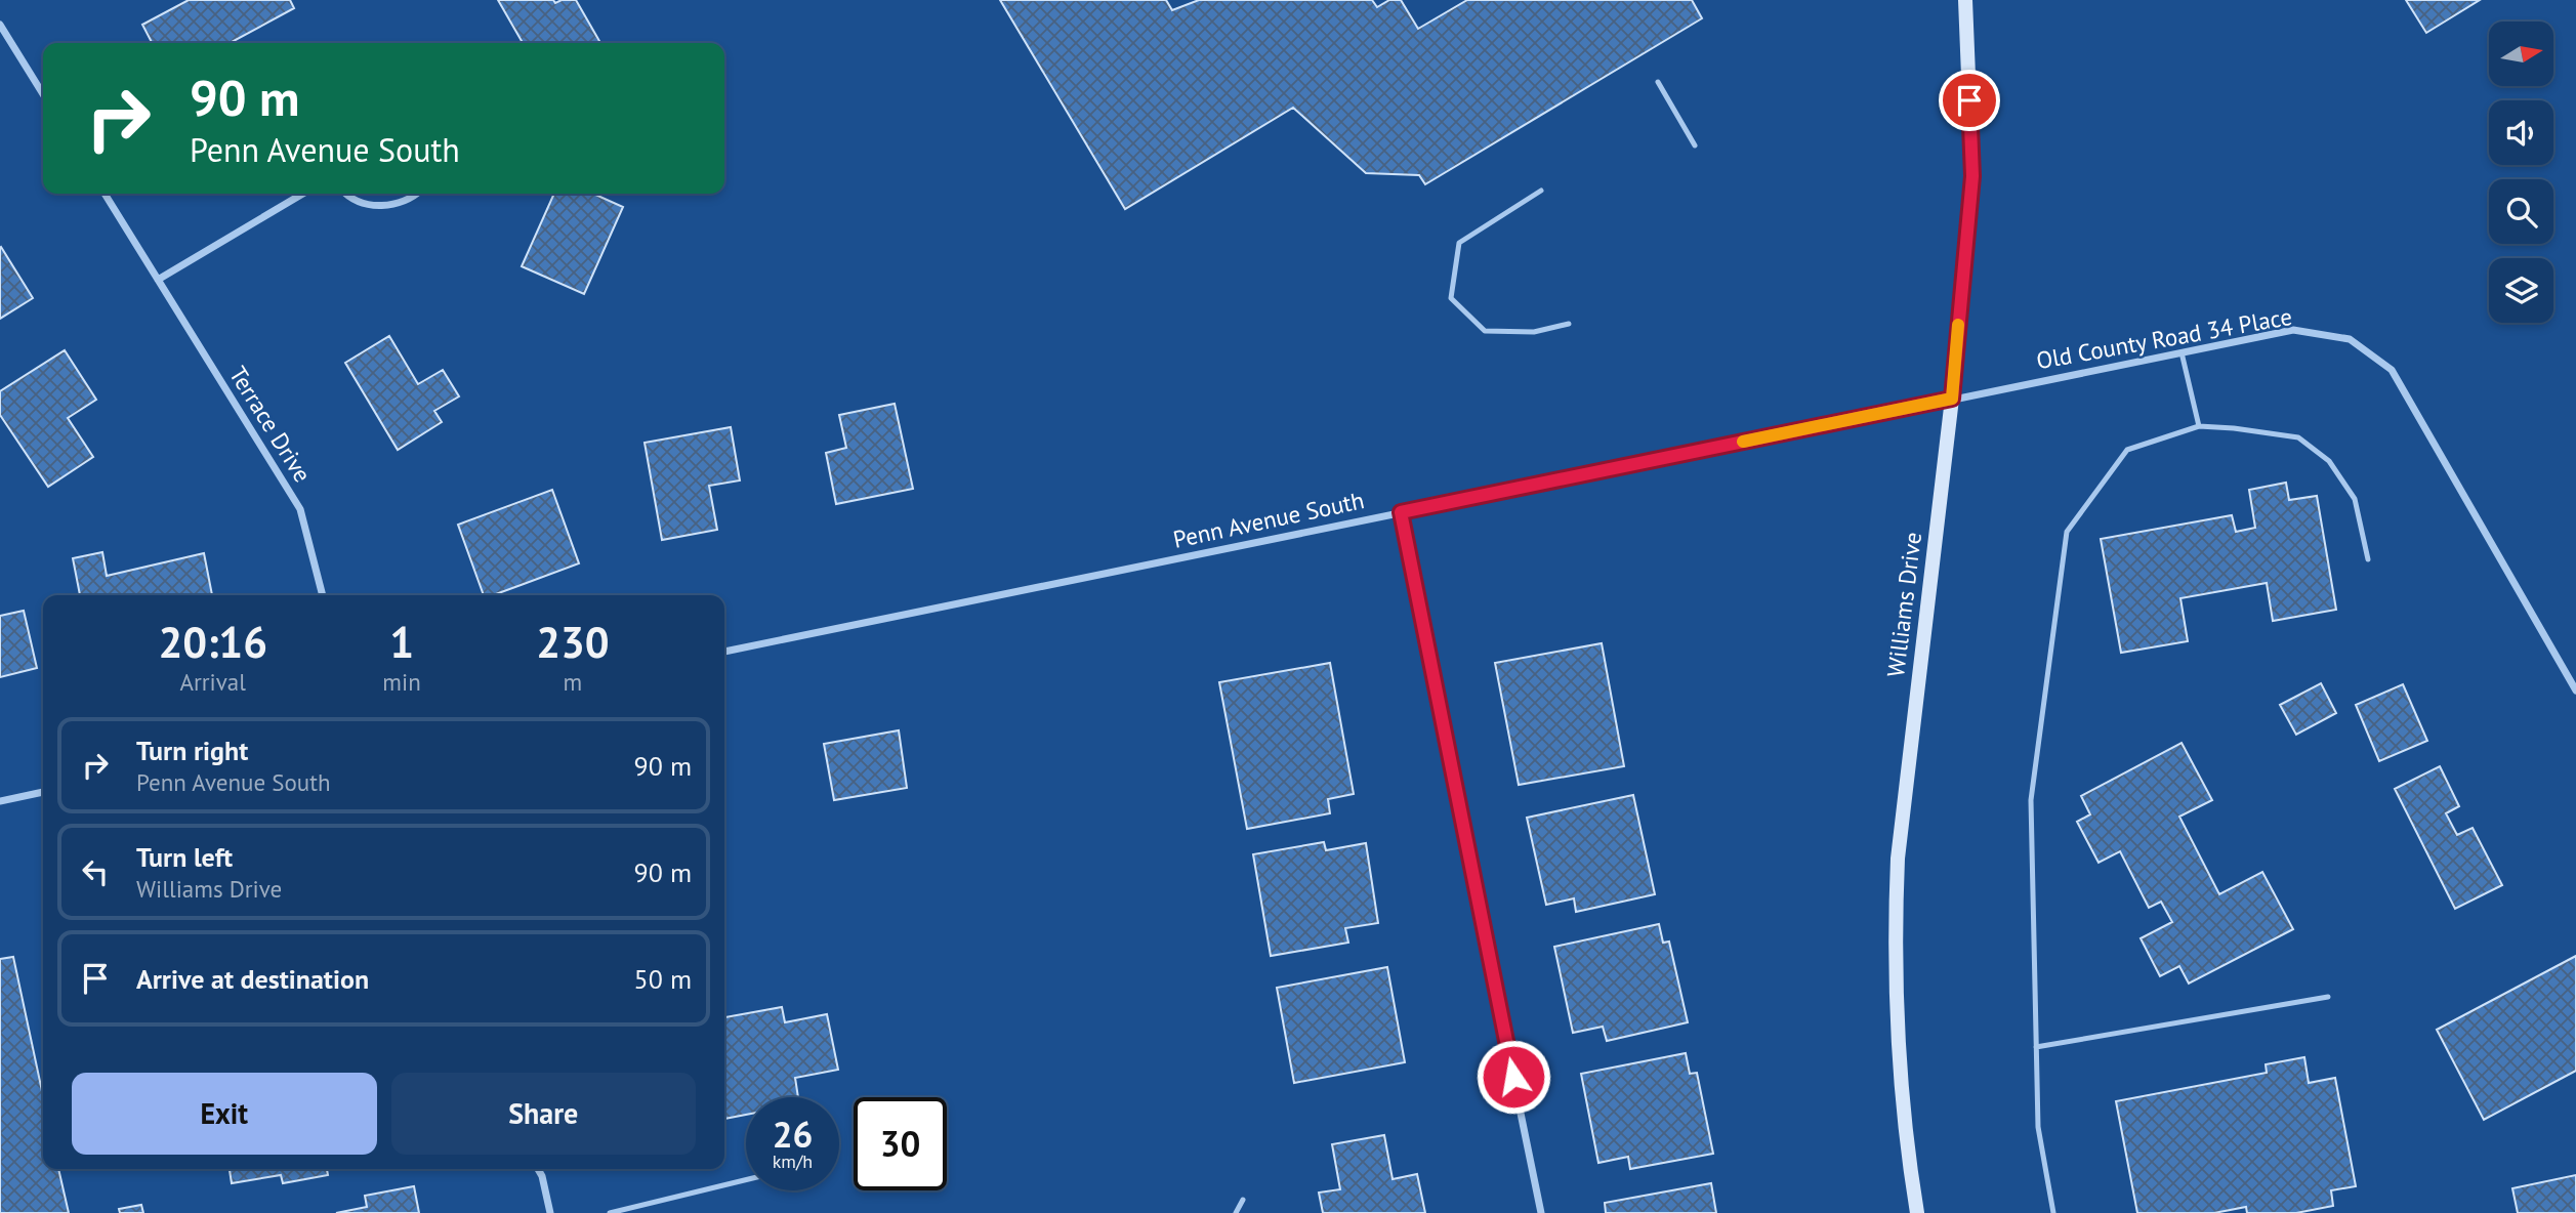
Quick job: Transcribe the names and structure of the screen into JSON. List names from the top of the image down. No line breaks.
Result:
{"streets":{"main road":["Williams Drive"],"street":["Old County Road 34 Place","Terrace Drive","Penn Avenue South"]},"crossings":[["Old County Road 34 Place","Penn Avenue South"],["Old County Road 34 Place","Williams Drive"],["Penn Avenue South","Williams Drive"]],"north":"right","page":{"turn":["90 m","Penn Avenue South"],"eta":["20:16","Arrival","1","min","230","m"],"list":[{"name":"Turn right","note":"Penn Avenue South","value":"90 m"},{"name":"Turn left","note":"Williams Drive","value":"90 m"},{"name":"Arrive at destination","value":"50 m"}],"buttons":["Exit","Share"],"speed":"26 km/h","limit":"30"}}
